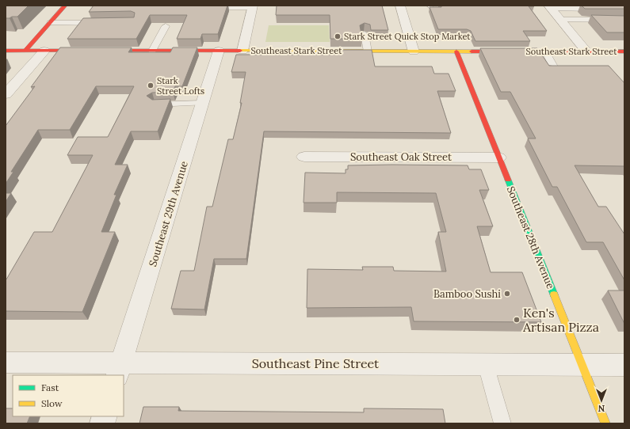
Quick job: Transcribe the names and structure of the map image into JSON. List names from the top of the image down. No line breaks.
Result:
{"streets":{"street":["Southeast Stark Street","Southeast Oak Street","Southeast 29th Avenue","Southeast 28th Avenue","Southeast Pine Street"]},"crossings":[["Southeast Stark Street","Southeast 29th Avenue"],["Southeast Stark Street","Southeast 28th Avenue"],["Southeast Oak Street","Southeast 28th Avenue"],["Southeast 29th Avenue","Southeast Pine Street"],["Southeast 28th Avenue","Southeast Pine Street"]],"places":["Stark Street Quick Stop Market","Stark Street Lofts","Bamboo Sushi","Ken's Artisan Pizza"],"legend":["Fast","Slow"],"north":"bottom"}
